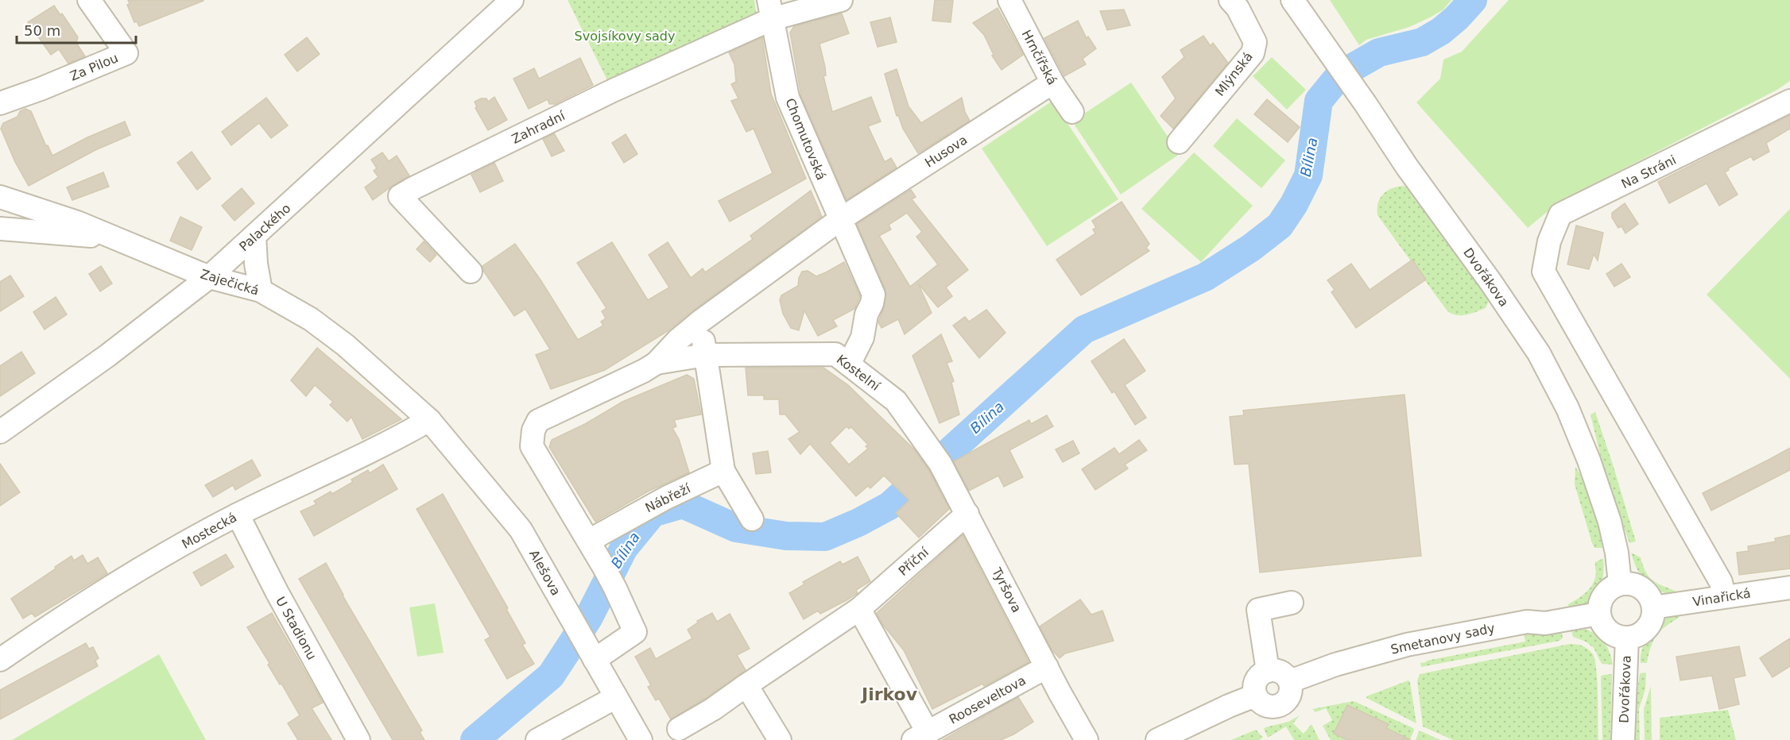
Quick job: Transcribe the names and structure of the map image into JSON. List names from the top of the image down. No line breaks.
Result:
{"streets":{"street":["Hrnčířská","Za Pilou","Mlýnská","Zahradní","Chomutovská","Husova","Na Stráni","Palackého","Dvořákova","Zaječická","Kostelní","Nábřeží","Mostecká","Příční","Alešova","Tyršova","Vinařická","U Stadionu","Smetanovy sady","Rooseveltova"]},"crossings":[["Hrnčířská","Husova"],["Zahradní","Chomutovská"],["Chomutovská","Husova"],["Chomutovská","Kostelní"],["Husova","Kostelní"],["Na Stráni","Vinařická"],["Palackého","Zaječická"],["Dvořákova","Vinařická"],["Dvořákova","Smetanovy sady"],["Zaječická","Mostecká"],["Zaječická","Alešova"],["Kostelní","Nábřeží"],["Kostelní","Příční"],["Kostelní","Tyršova"],["Mostecká","Alešova"],["Mostecká","U Stadionu"],["Příční","Tyršova"],["Tyršova","Rooseveltova"],["Vinařická","Smetanovy sady"]],"districts":["Jirkov"],"water":["Bílina"],"parks":["Svojsíkovy sady"],"scale_bar":"50 m"}
